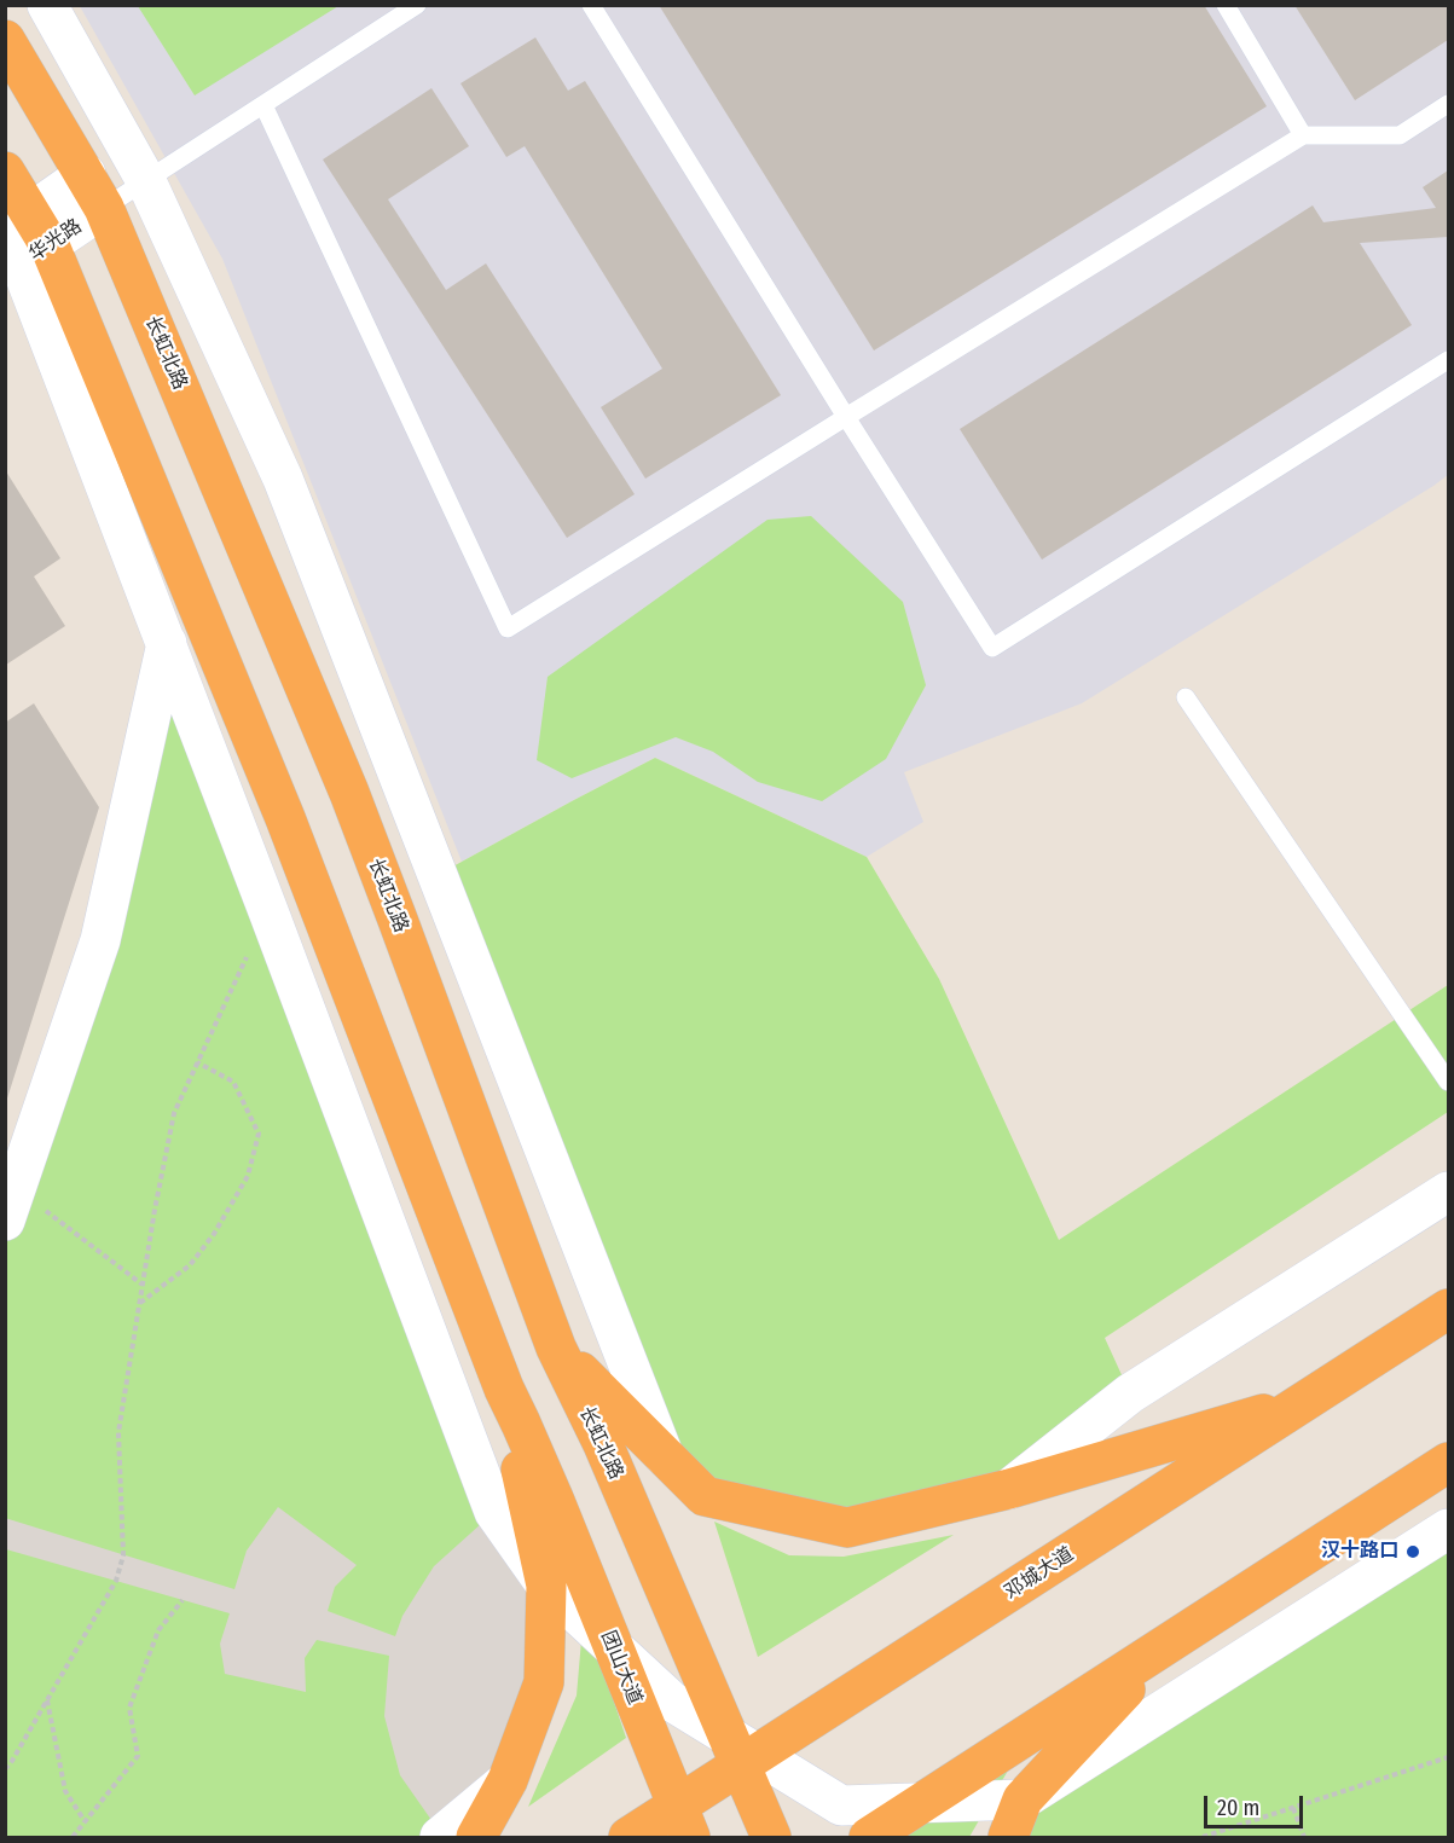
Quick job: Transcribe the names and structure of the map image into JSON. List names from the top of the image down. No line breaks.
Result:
{"streets":{"highway":["长虹北路","邓城大道","团山大道"],"street":["华光路"]},"crossings":[["华光路","长虹北路"],["长虹北路","邓城大道"],["邓城大道","团山大道"]],"places":["汉十路口"],"scale_bar":"20 m"}
